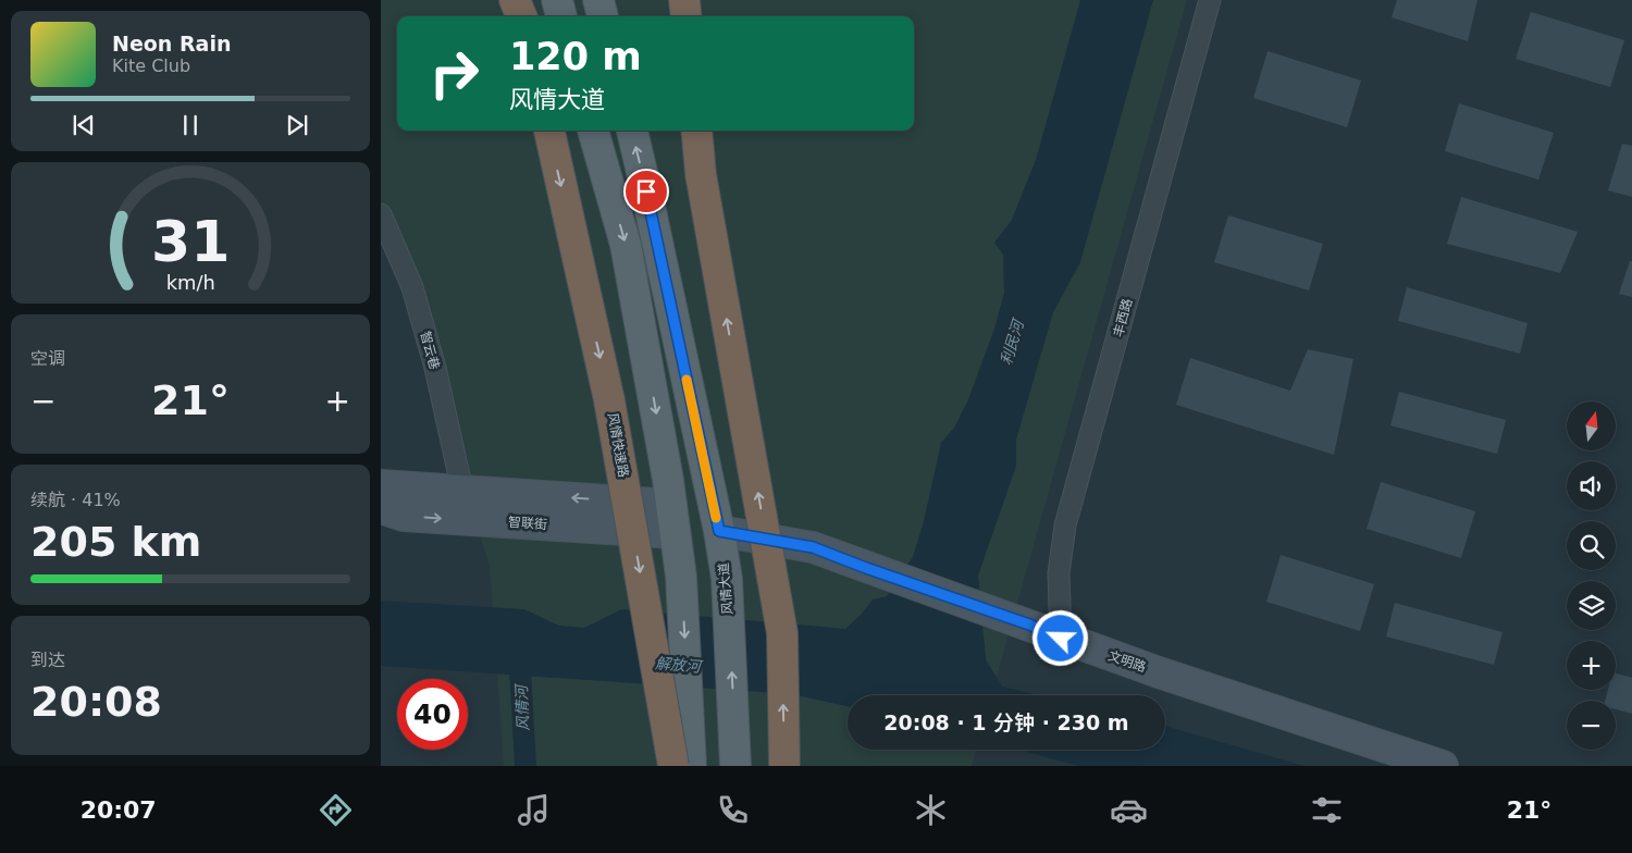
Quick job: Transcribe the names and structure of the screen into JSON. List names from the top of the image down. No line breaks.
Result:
{"streets":{"highway":["风情快速路"],"main road":["风情大道"],"street":["丰西路","智云巷","智联街","文明路"]},"crossings":[["丰西路","文明路"],["风情大道","文明路"]],"water":["利民河","解放河","风情河"],"north":"top","page":{"turn":["120 m","风情大道"],"song":["Neon Rain","Kite Club"],"tile":["空调",["续航 · 41%","205 km"],["到达","20:08"]],"heat":["−","21°","+"],"map_buttons":["+","−"],"limit":"40","trip":"20:08 · 1 分钟 · 230 m","tabs":["20:07","21°"],"gauge":["31","km/h"]}}
